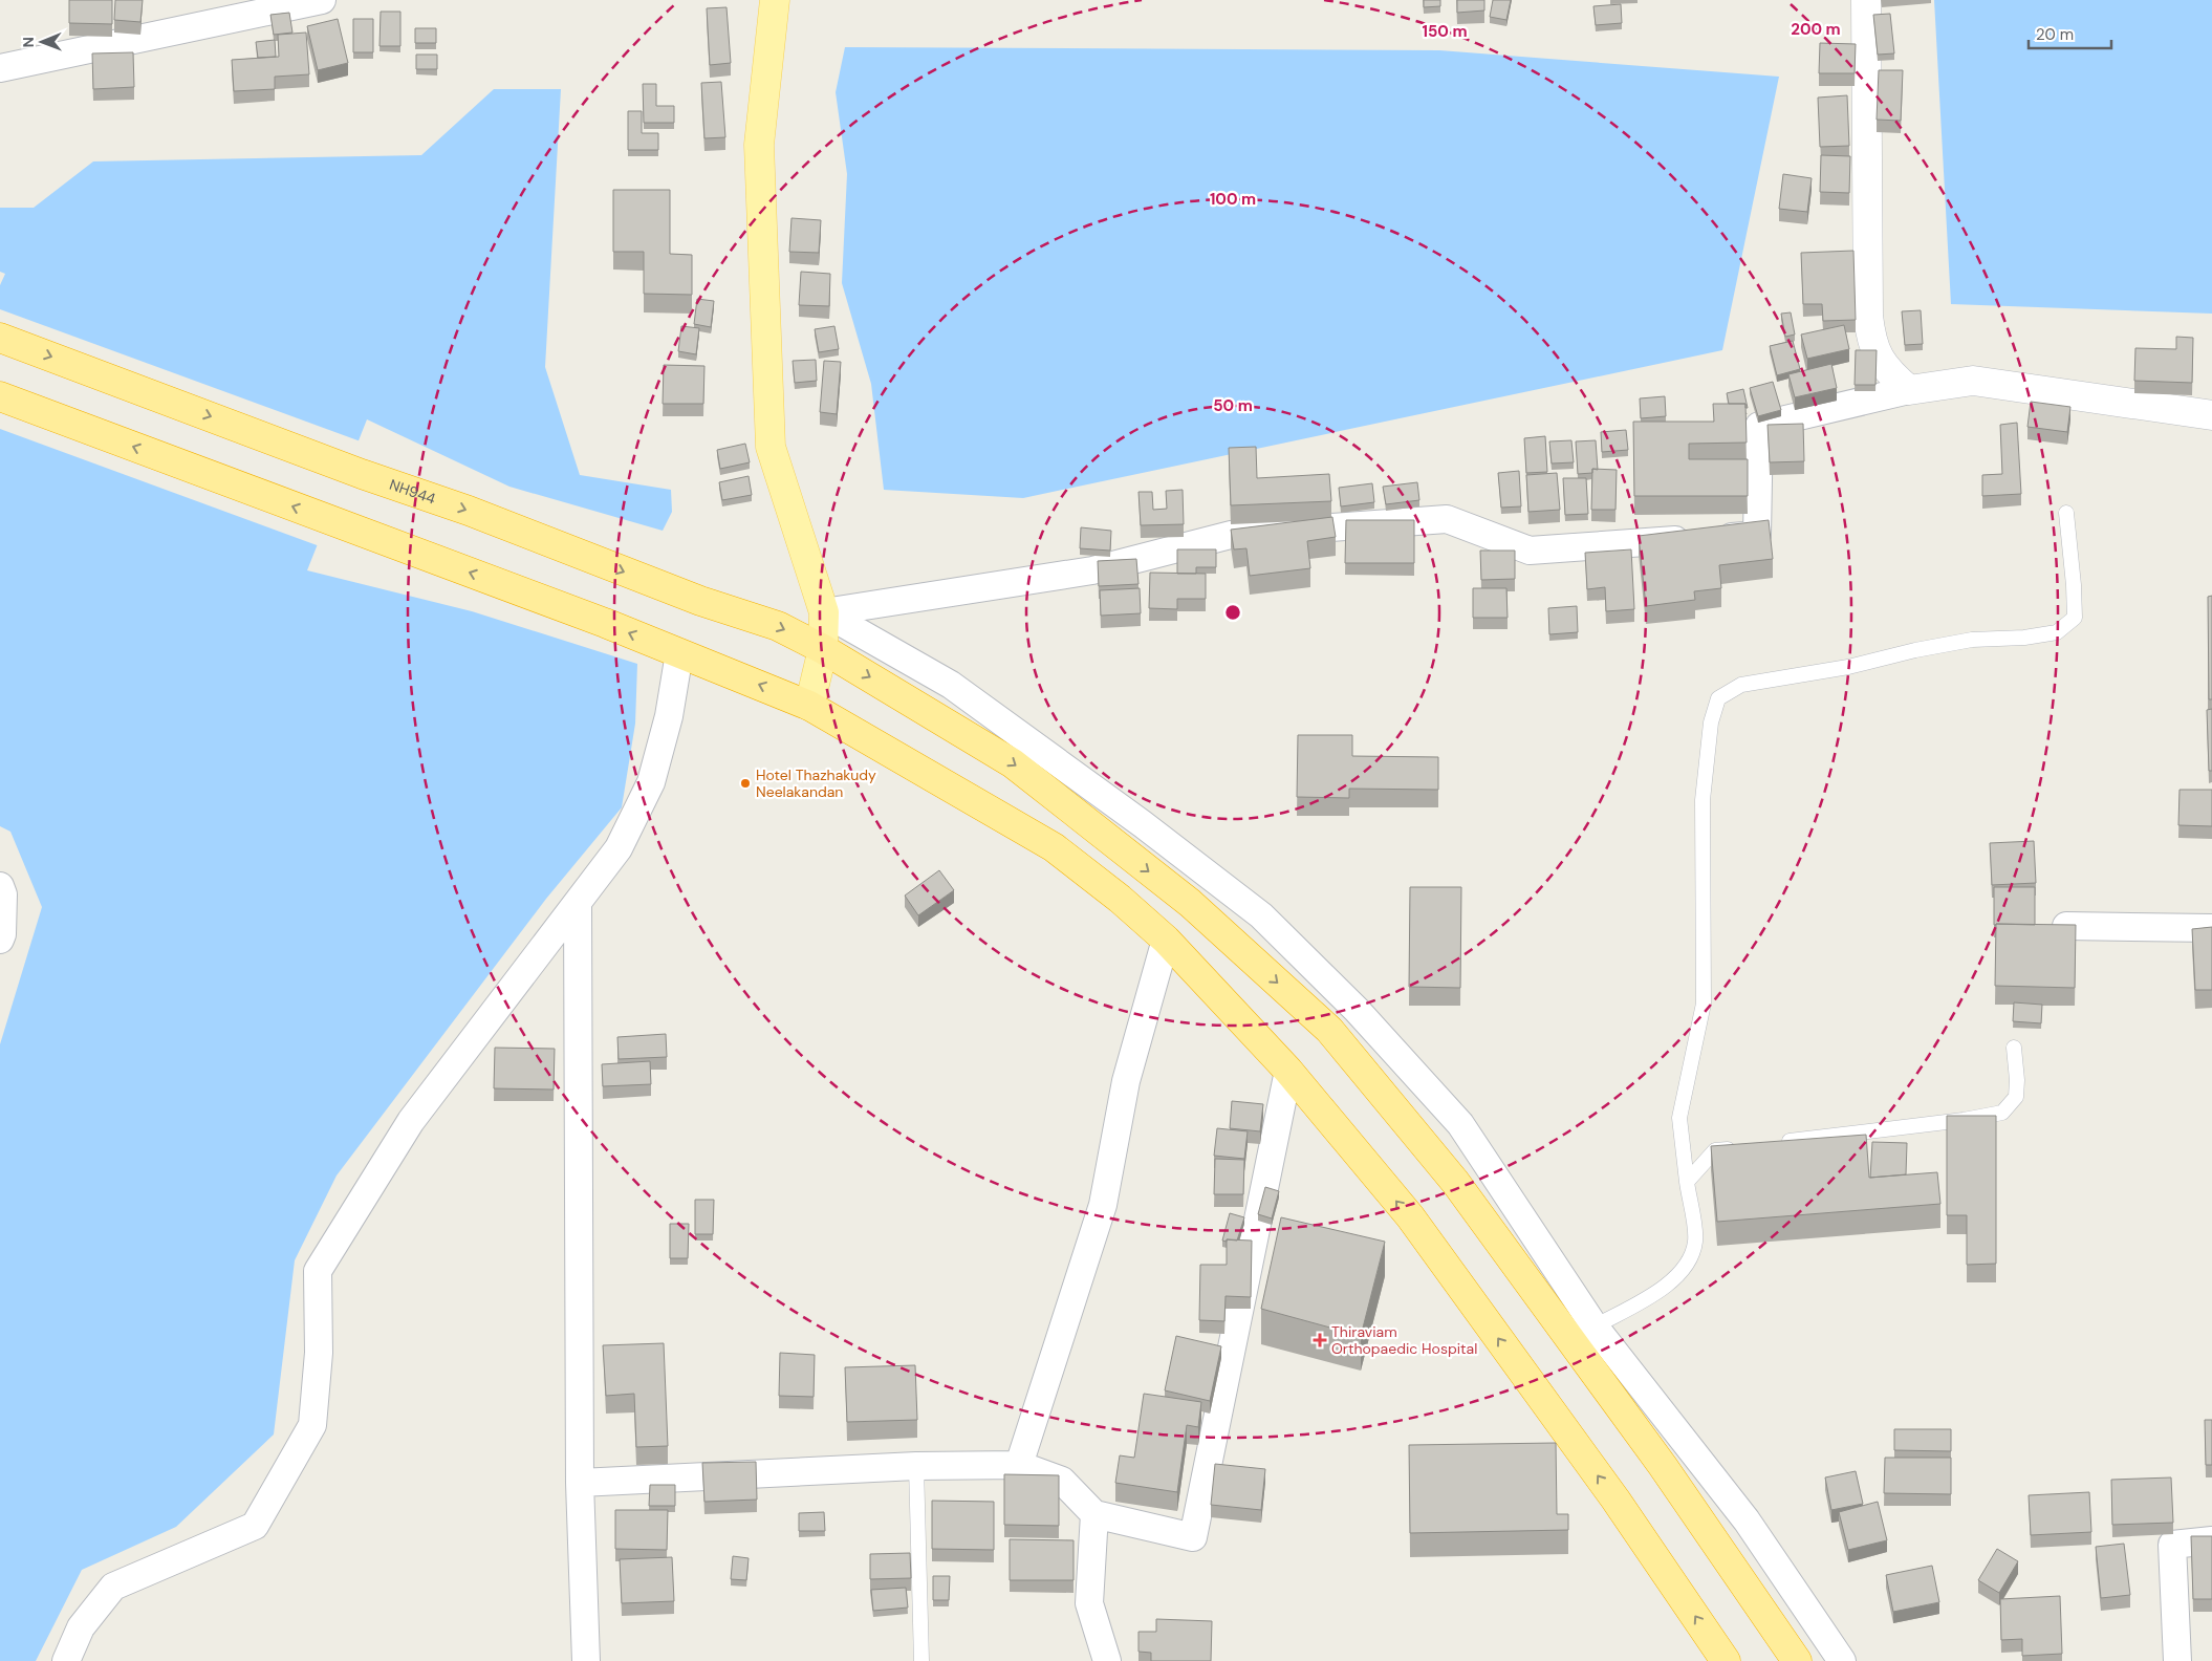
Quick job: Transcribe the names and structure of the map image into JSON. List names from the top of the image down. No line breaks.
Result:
{"streets":{"highway":["NH944"]},"places":{"other":["Hotel Thazhakudy Neelakandan"],"health":["Thiraviam Orthopaedic Hospital"]},"scale_bar":"20 m","north":"left","rings":["200 m","150 m","100 m","50 m"]}
